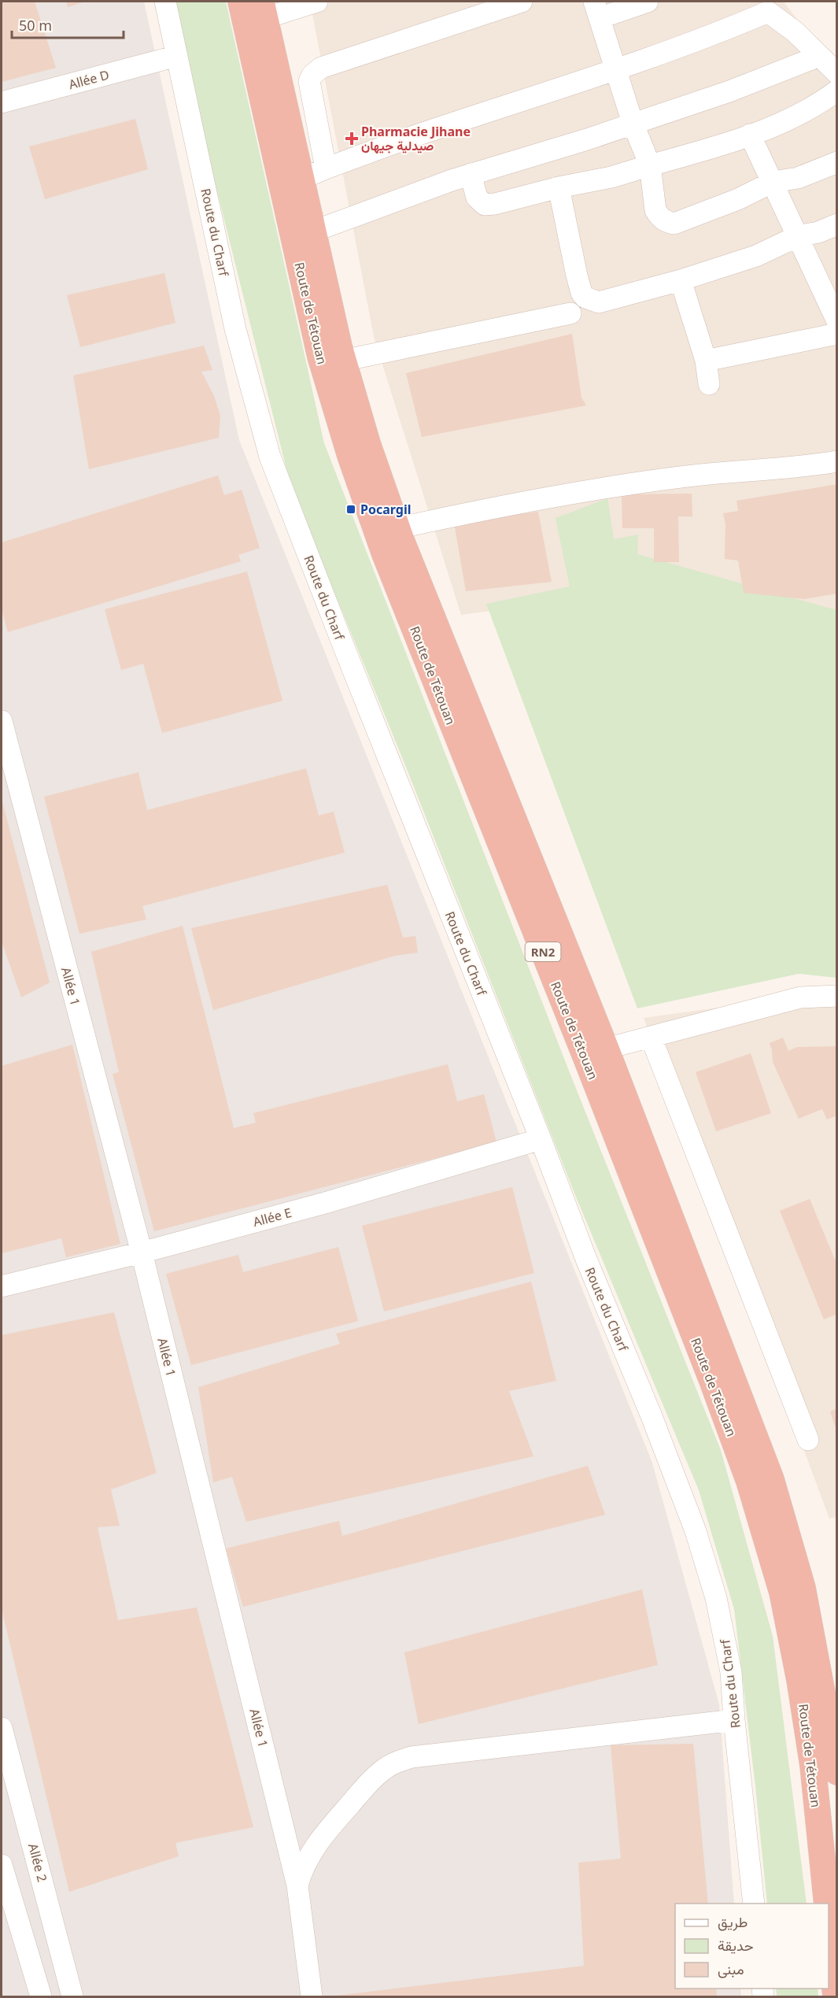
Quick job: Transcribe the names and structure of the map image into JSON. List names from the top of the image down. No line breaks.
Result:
{"streets":{"highway":["Route de Tétouan","RN2"],"street":["Allée D","Route du Charf","Allée 1","Allée E","Allée 2"]},"crossings":[["Allée D","Route du Charf"],["Route du Charf","Allée E"],["Allée 1","Allée E"]],"places":{"health":["Pharmacie Jihane صيدلية جيهان"],"transit":["Pocargil"]},"legend":["طريق","حديقة","مبنى"],"scale_bar":"50 m"}
